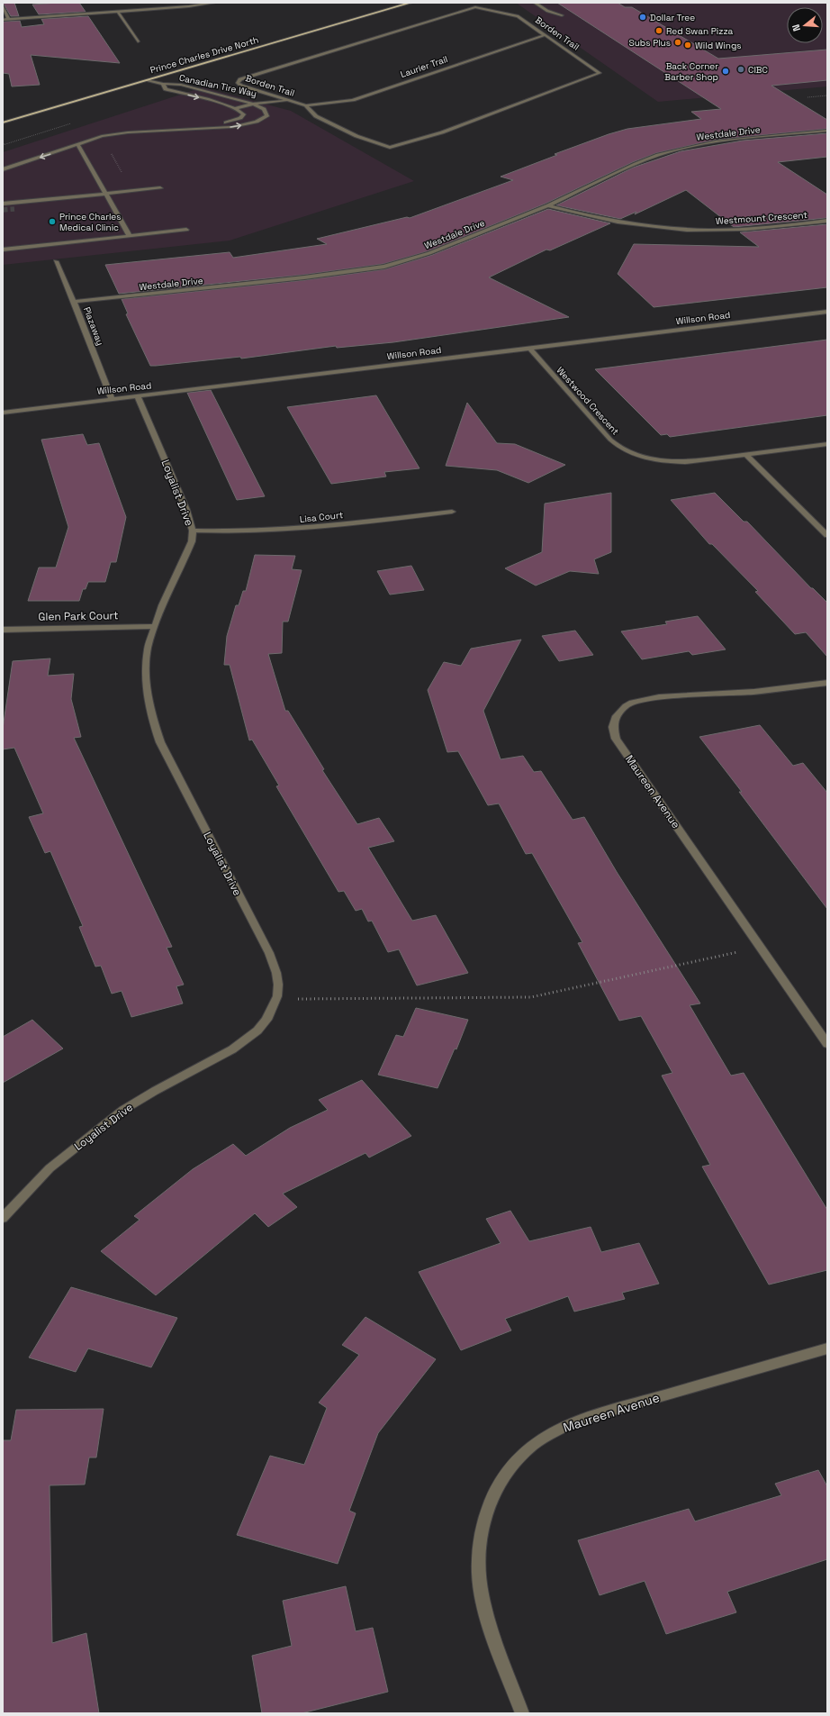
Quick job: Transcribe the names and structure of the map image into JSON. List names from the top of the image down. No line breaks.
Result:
{"streets":{"main road":["Prince Charles Drive North"],"street":["Borden Trail","Laurier Trail","Canadian Tire Way","Westdale Drive","Westmount Crescent","Willson Road","Plazaway","Westwood Crescent","Loyalist Drive","Lisa Court","Glen Park Court","Maureen Avenue"]},"crossings":[["Borden Trail","Laurier Trail"],["Borden Trail","Canadian Tire Way"],["Prince Charles Drive North","Canadian Tire Way"],["Westdale Drive","Westmount Crescent"],["Westdale Drive","Plazaway"],["Willson Road","Plazaway"],["Willson Road","Westwood Crescent"],["Willson Road","Loyalist Drive"],["Loyalist Drive","Lisa Court"],["Loyalist Drive","Glen Park Court"]],"places":["Dollar Tree","Red Swan Pizza","Subs Plus","Wild Wings","CIBC","Back Corner Barber Shop","Prince Charles Medical Clinic"],"north":"left"}
